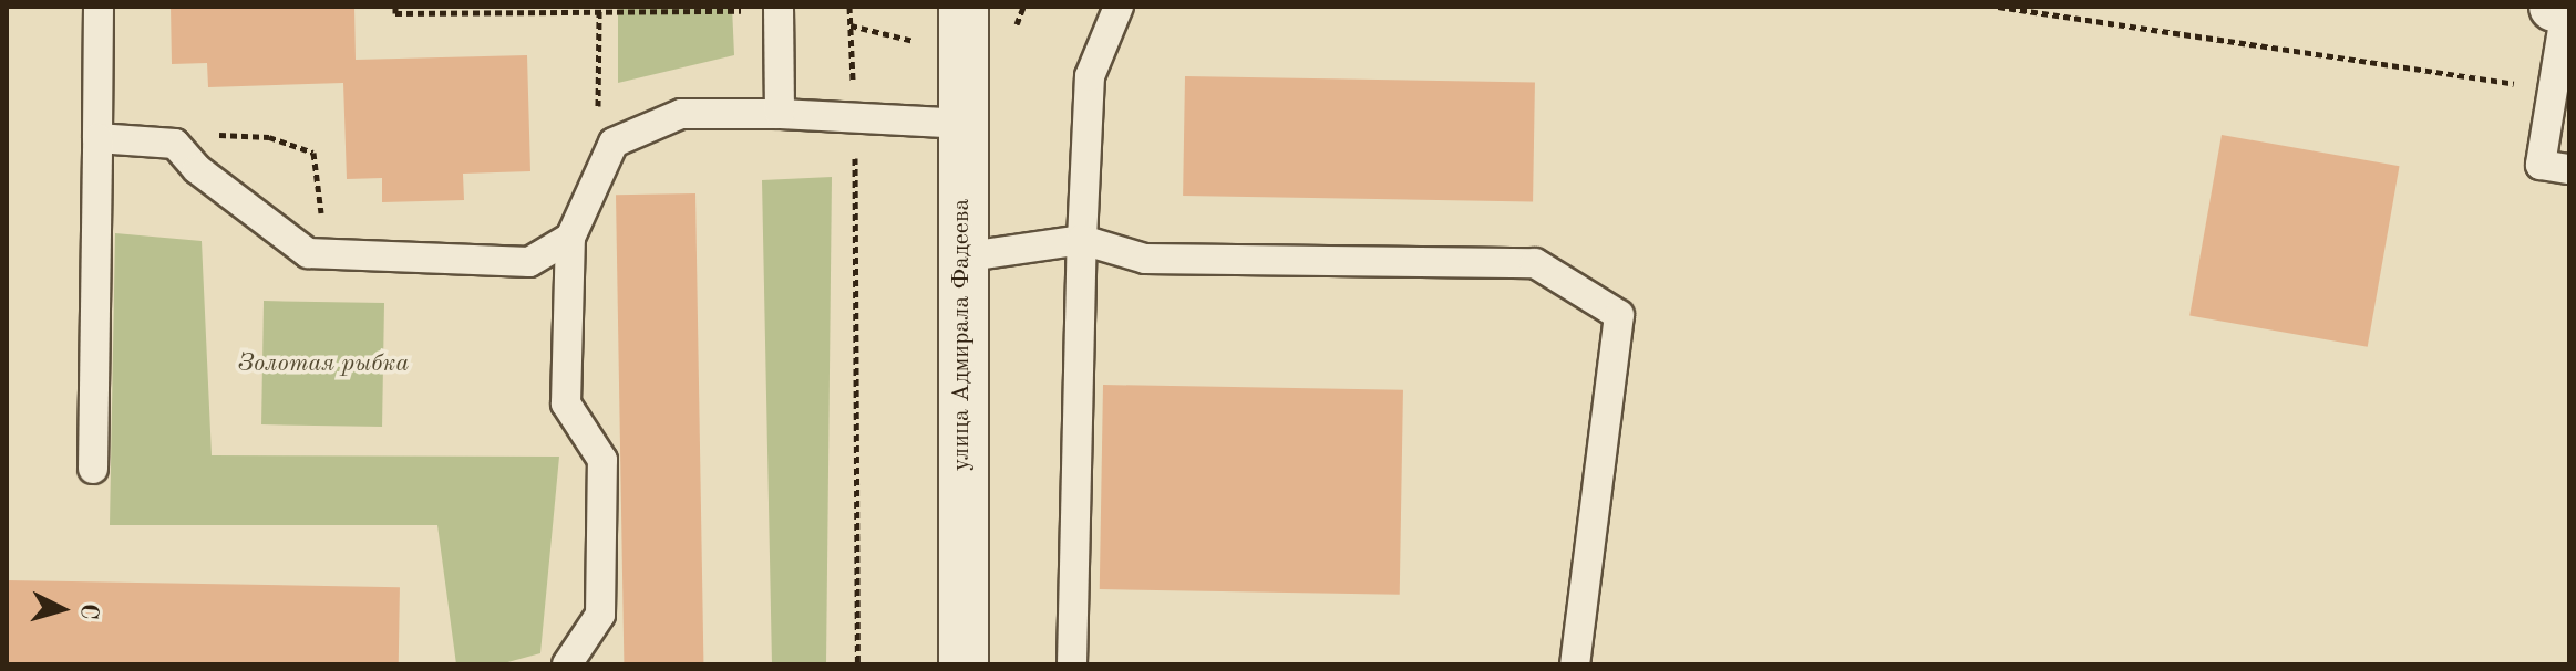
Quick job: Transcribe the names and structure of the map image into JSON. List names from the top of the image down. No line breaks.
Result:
{"streets":{"main road":["улица Адмирала Фадеева"]},"parks":["Золотая рыбка"],"north":"right"}
